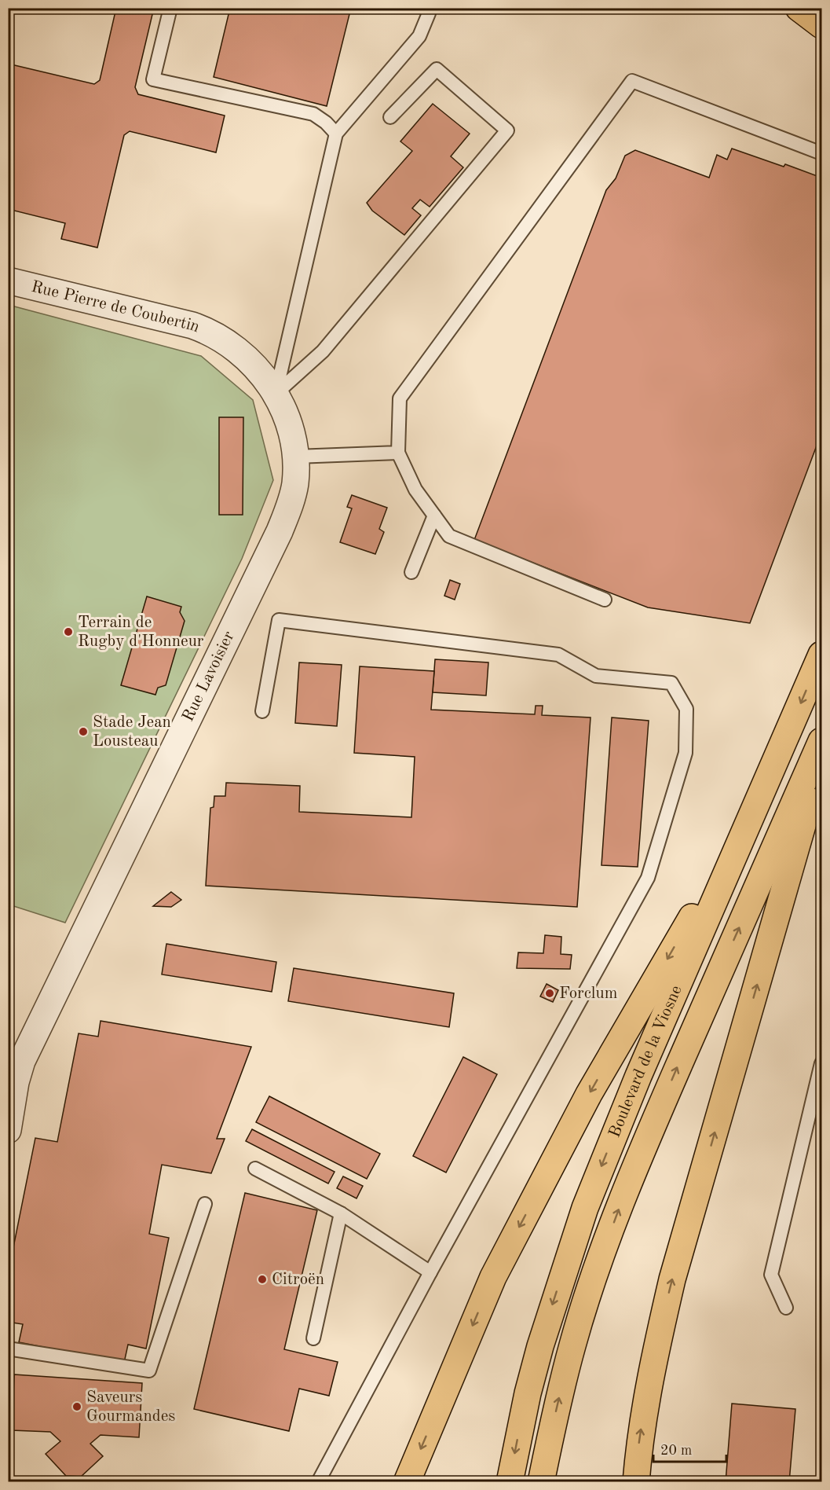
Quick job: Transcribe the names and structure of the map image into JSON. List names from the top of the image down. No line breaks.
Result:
{"streets":{"main road":["Boulevard de la Viosne"],"street":["Rue Pierre de Coubertin","Rue Lavoisier"]},"crossings":[["Rue Pierre de Coubertin","Rue Lavoisier"]],"places":["Terrain de Rugby d'Honneur","Stade Jean Lousteau","Forclum","Citroën","Saveurs Gourmandes"],"scale_bar":"20 m"}
